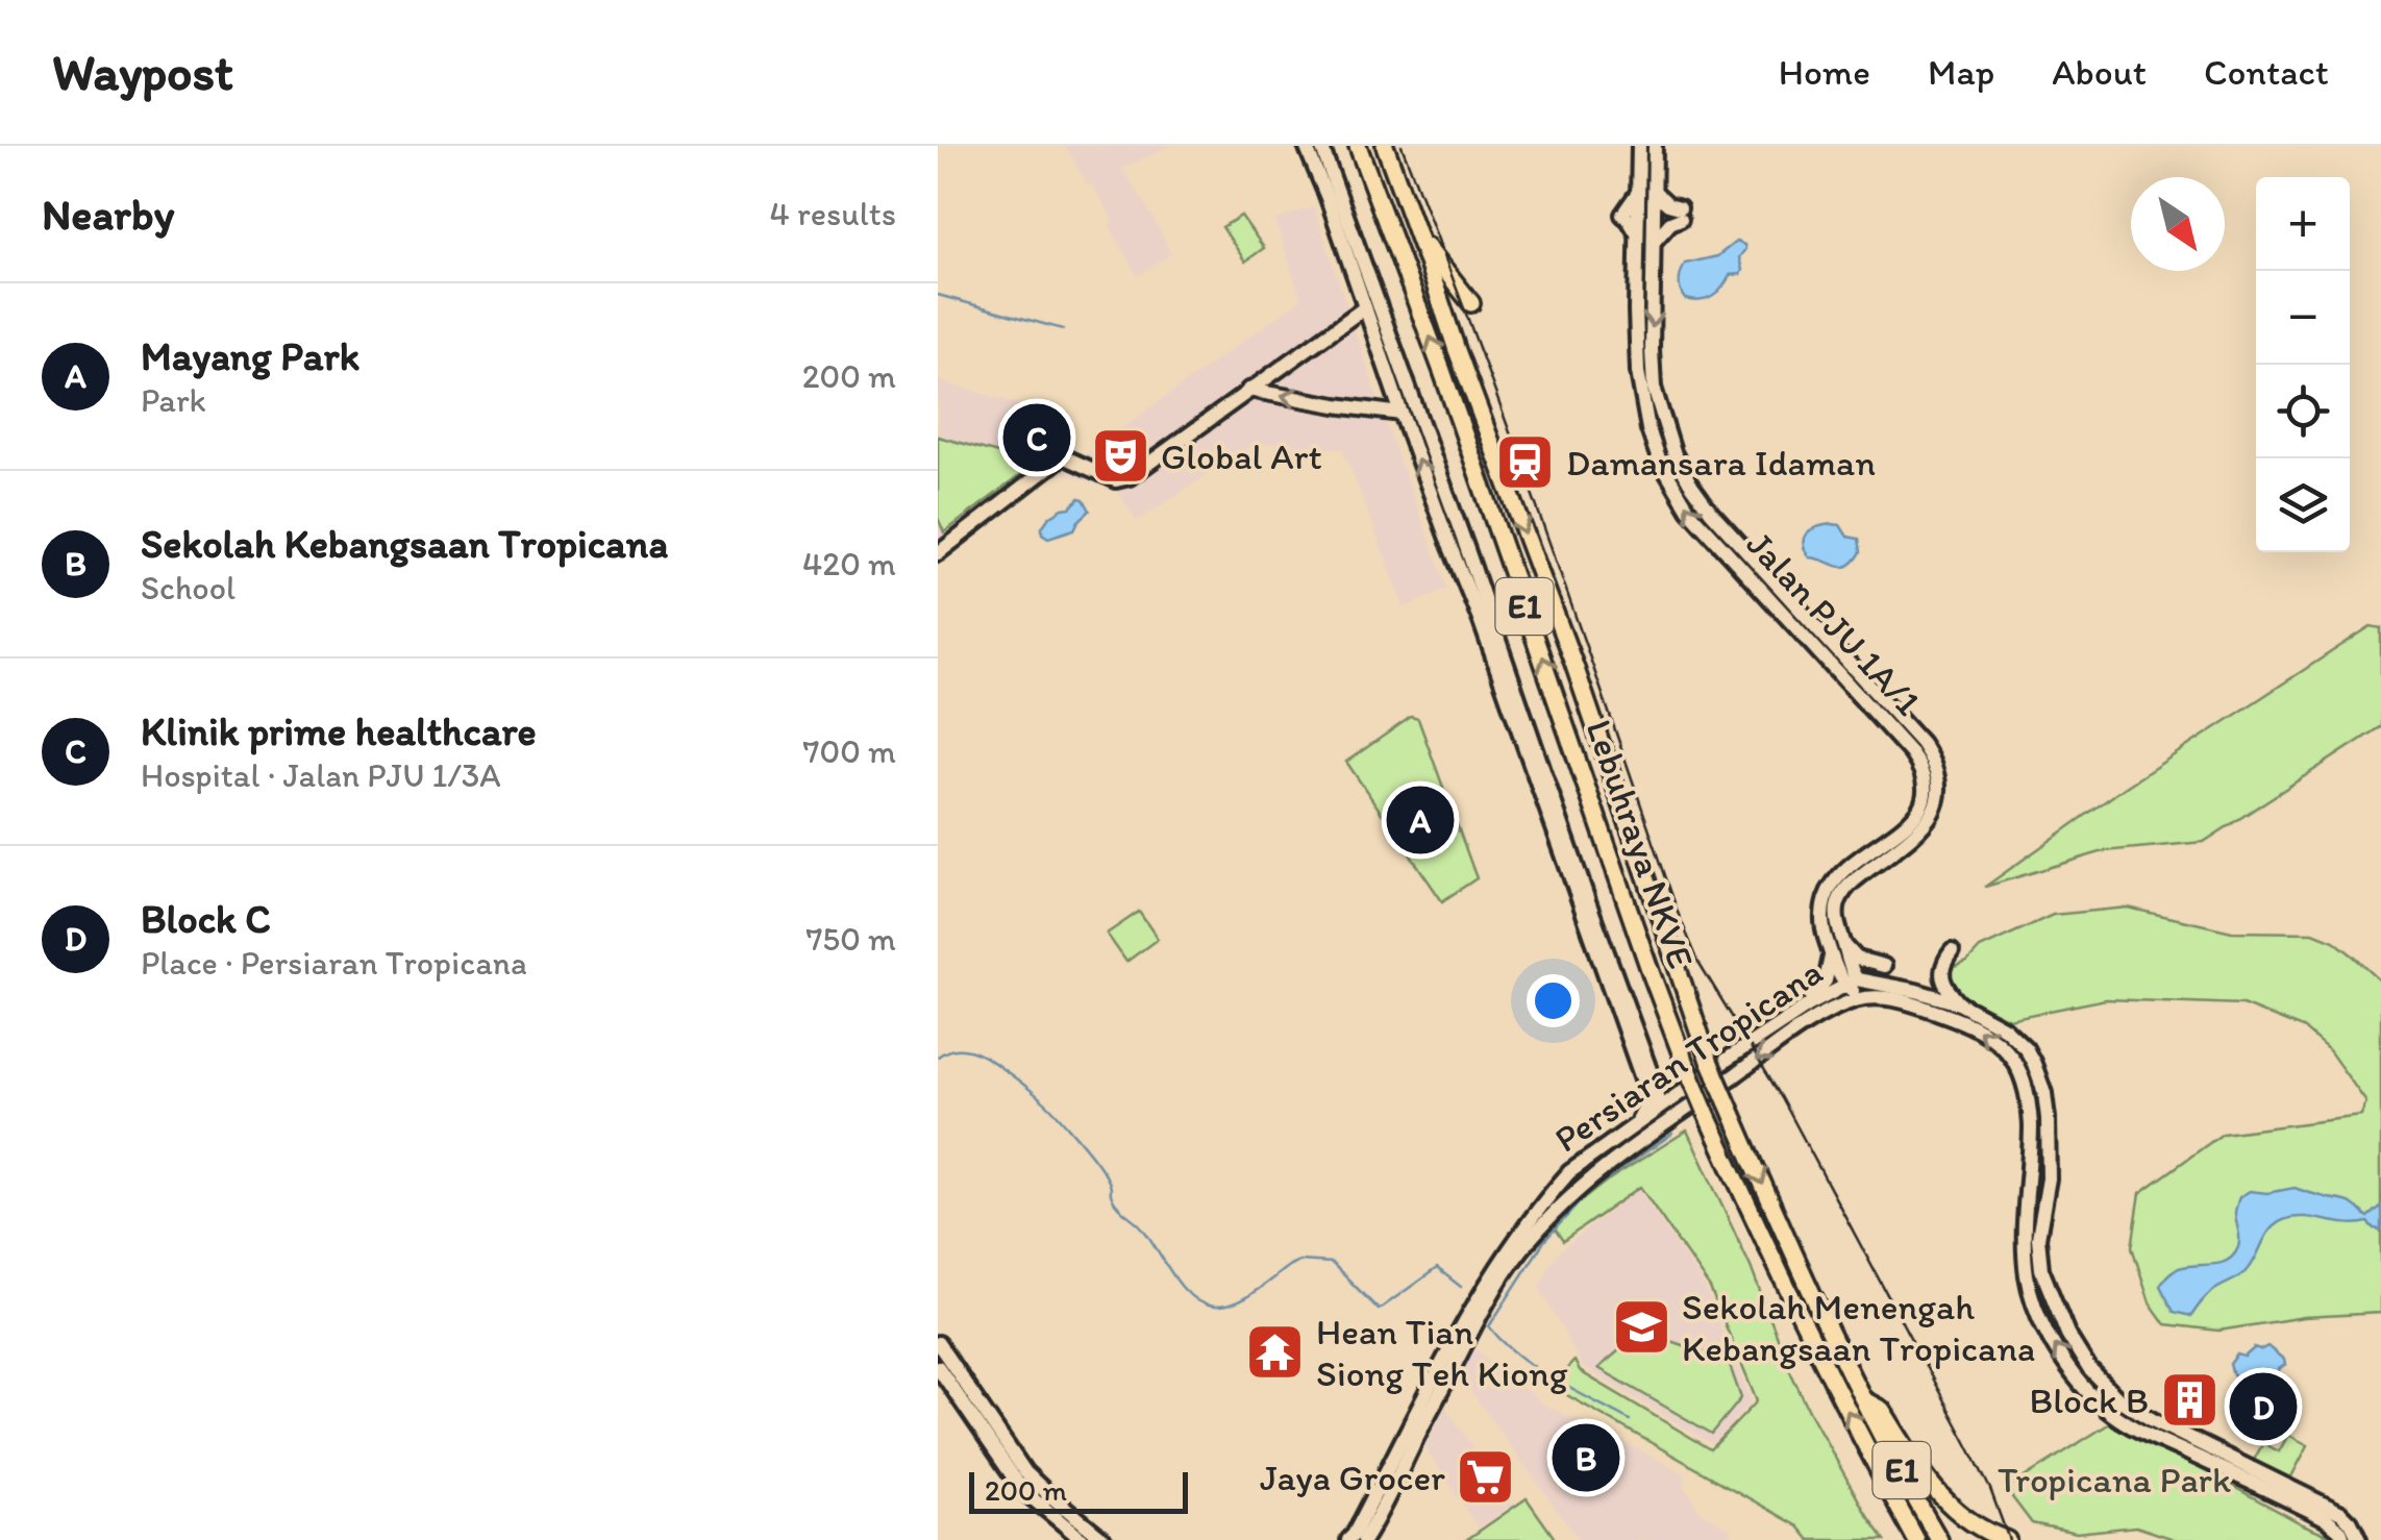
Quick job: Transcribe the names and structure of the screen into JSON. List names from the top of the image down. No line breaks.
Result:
{"streets":{"highway":["E1","Lebuhraya NKVE"],"main road":["Jalan PJU 1A/1","Persiaran Tropicana"]},"crossings":[["Jalan PJU 1A/1","Persiaran Tropicana"]],"parks":["Tropicana Park"],"places":{"theatre":["Global Art"],"station":["Damansara Idaman"],"school or university":["Sekolah Menengah Kebangsaan Tropicana"],"temple":["Hean Tian Siong Teh Kiong"],"building":["Block B"],"supermarket":["Jaya Grocer"]},"scale_bar":"200 m","north":"bottom right","page":{"header":"Waypost","nav":["Home","Map","About","Contact"],"heading":["Nearby","4 results"],"map_buttons":["+","−"],"list":[{"mark":"A","name":"Mayang Park","note":"Park","value":"200 m"},{"mark":"B","name":"Sekolah Kebangsaan Tropicana","note":"School","value":"420 m"},{"mark":"C","name":"Klinik prime healthcare","note":"Hospital · Jalan PJU 1/3A","value":"700 m"},{"mark":"D","name":"Block C","note":"Place · Persiaran Tropicana","value":"750 m"}],"pins":["C","A","D","B"],"scale":"200 m"}}
